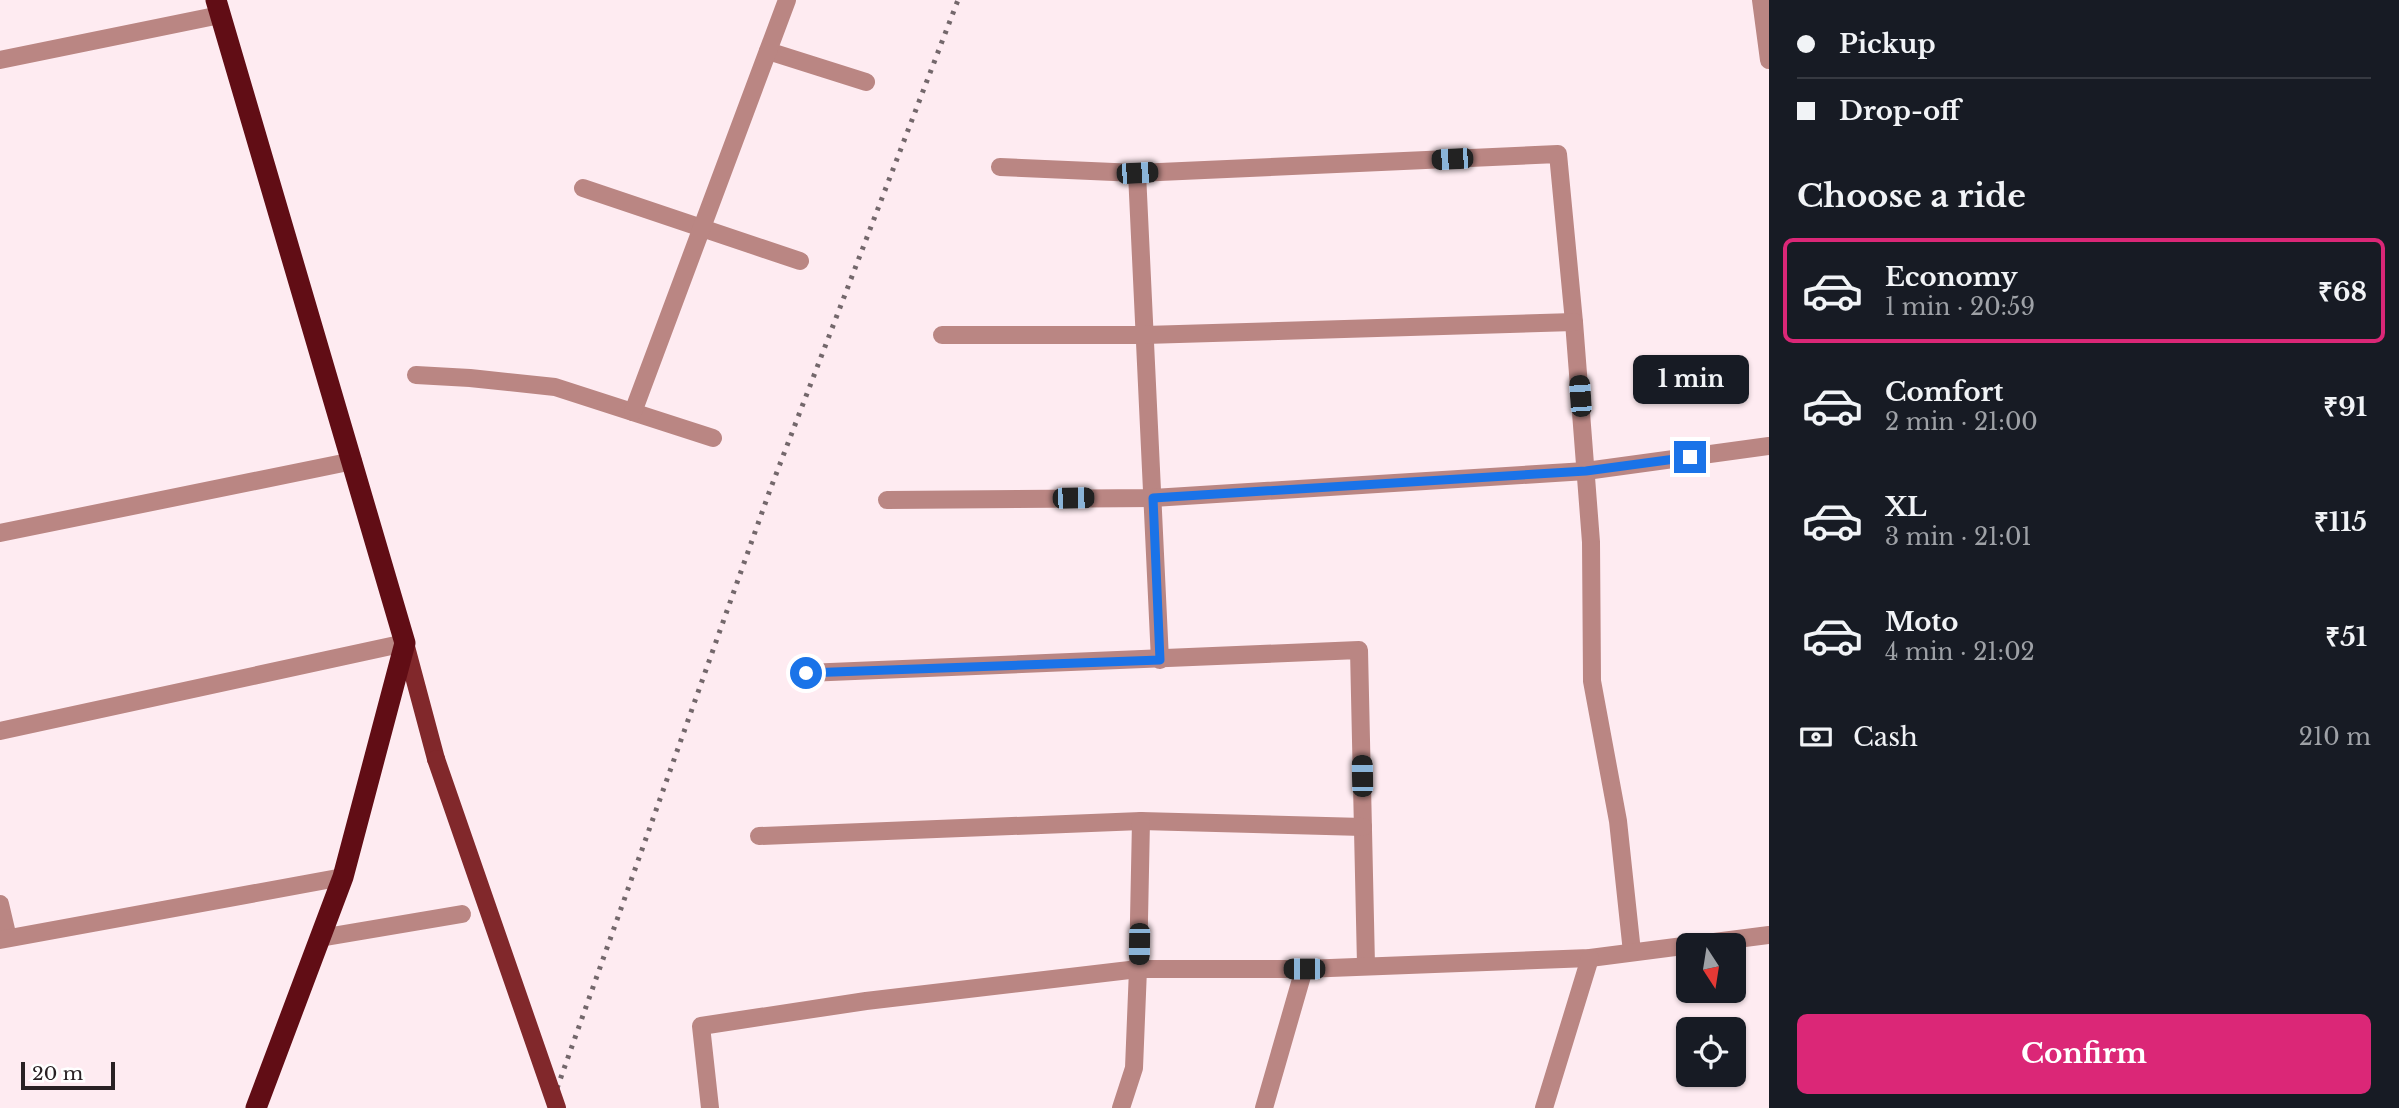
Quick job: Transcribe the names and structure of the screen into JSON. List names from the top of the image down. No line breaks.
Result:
{"scale_bar":"20 m","north":"bottom","page":{"banner":["Pickup","Drop-off"],"heading":"Choose a ride","list":[{"name":"Economy","note":"1 min · 20:59","value":"₹68"},{"name":"Comfort","note":"2 min · 21:00","value":"₹91"},{"name":"XL","note":"3 min · 21:01","value":"₹115"},{"name":"Moto","note":"4 min · 21:02","value":"₹51"}],"bubble":"1 min","pay":["Cash","210 m"],"buttons":"Confirm","scale":"20 m"}}
